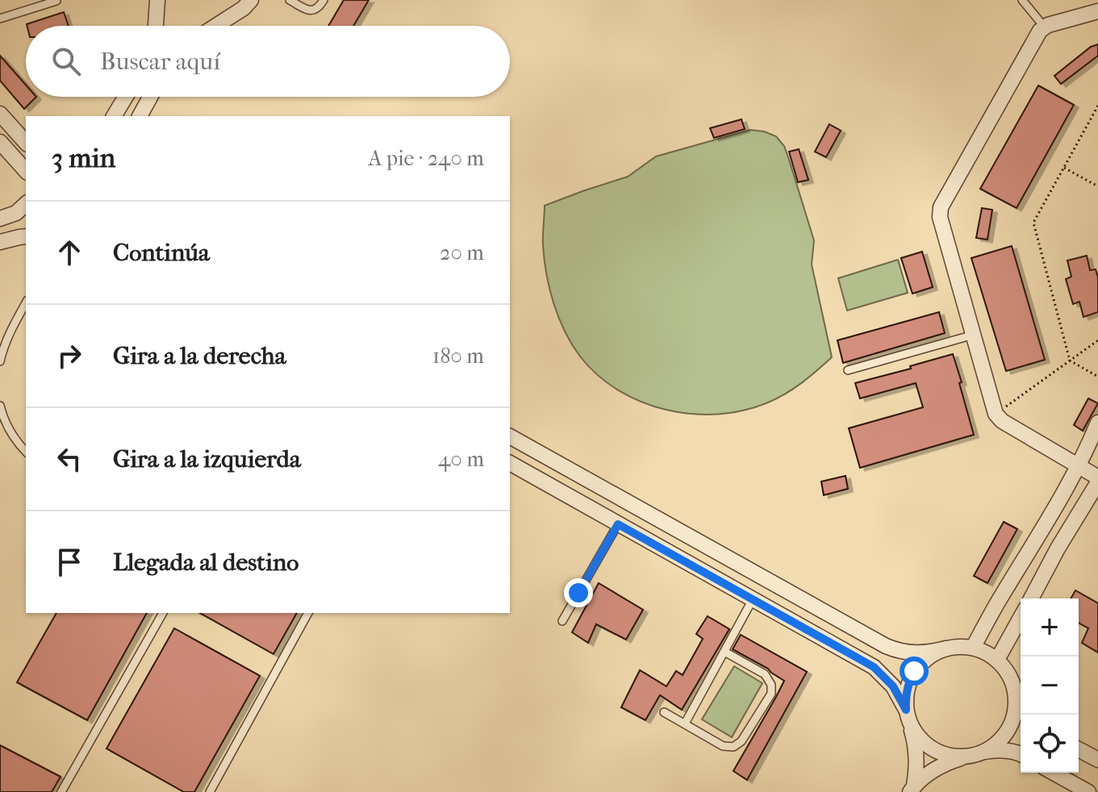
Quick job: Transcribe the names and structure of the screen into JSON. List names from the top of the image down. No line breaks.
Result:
{"page":{"search":"Buscar aquí","heading":["3 min","A pie · 240 m"],"list":[["Continúa","20 m"],["Gira a la derecha","180 m"],["Gira a la izquierda","40 m"],"Llegada al destino"],"map_buttons":["+","−"]}}
